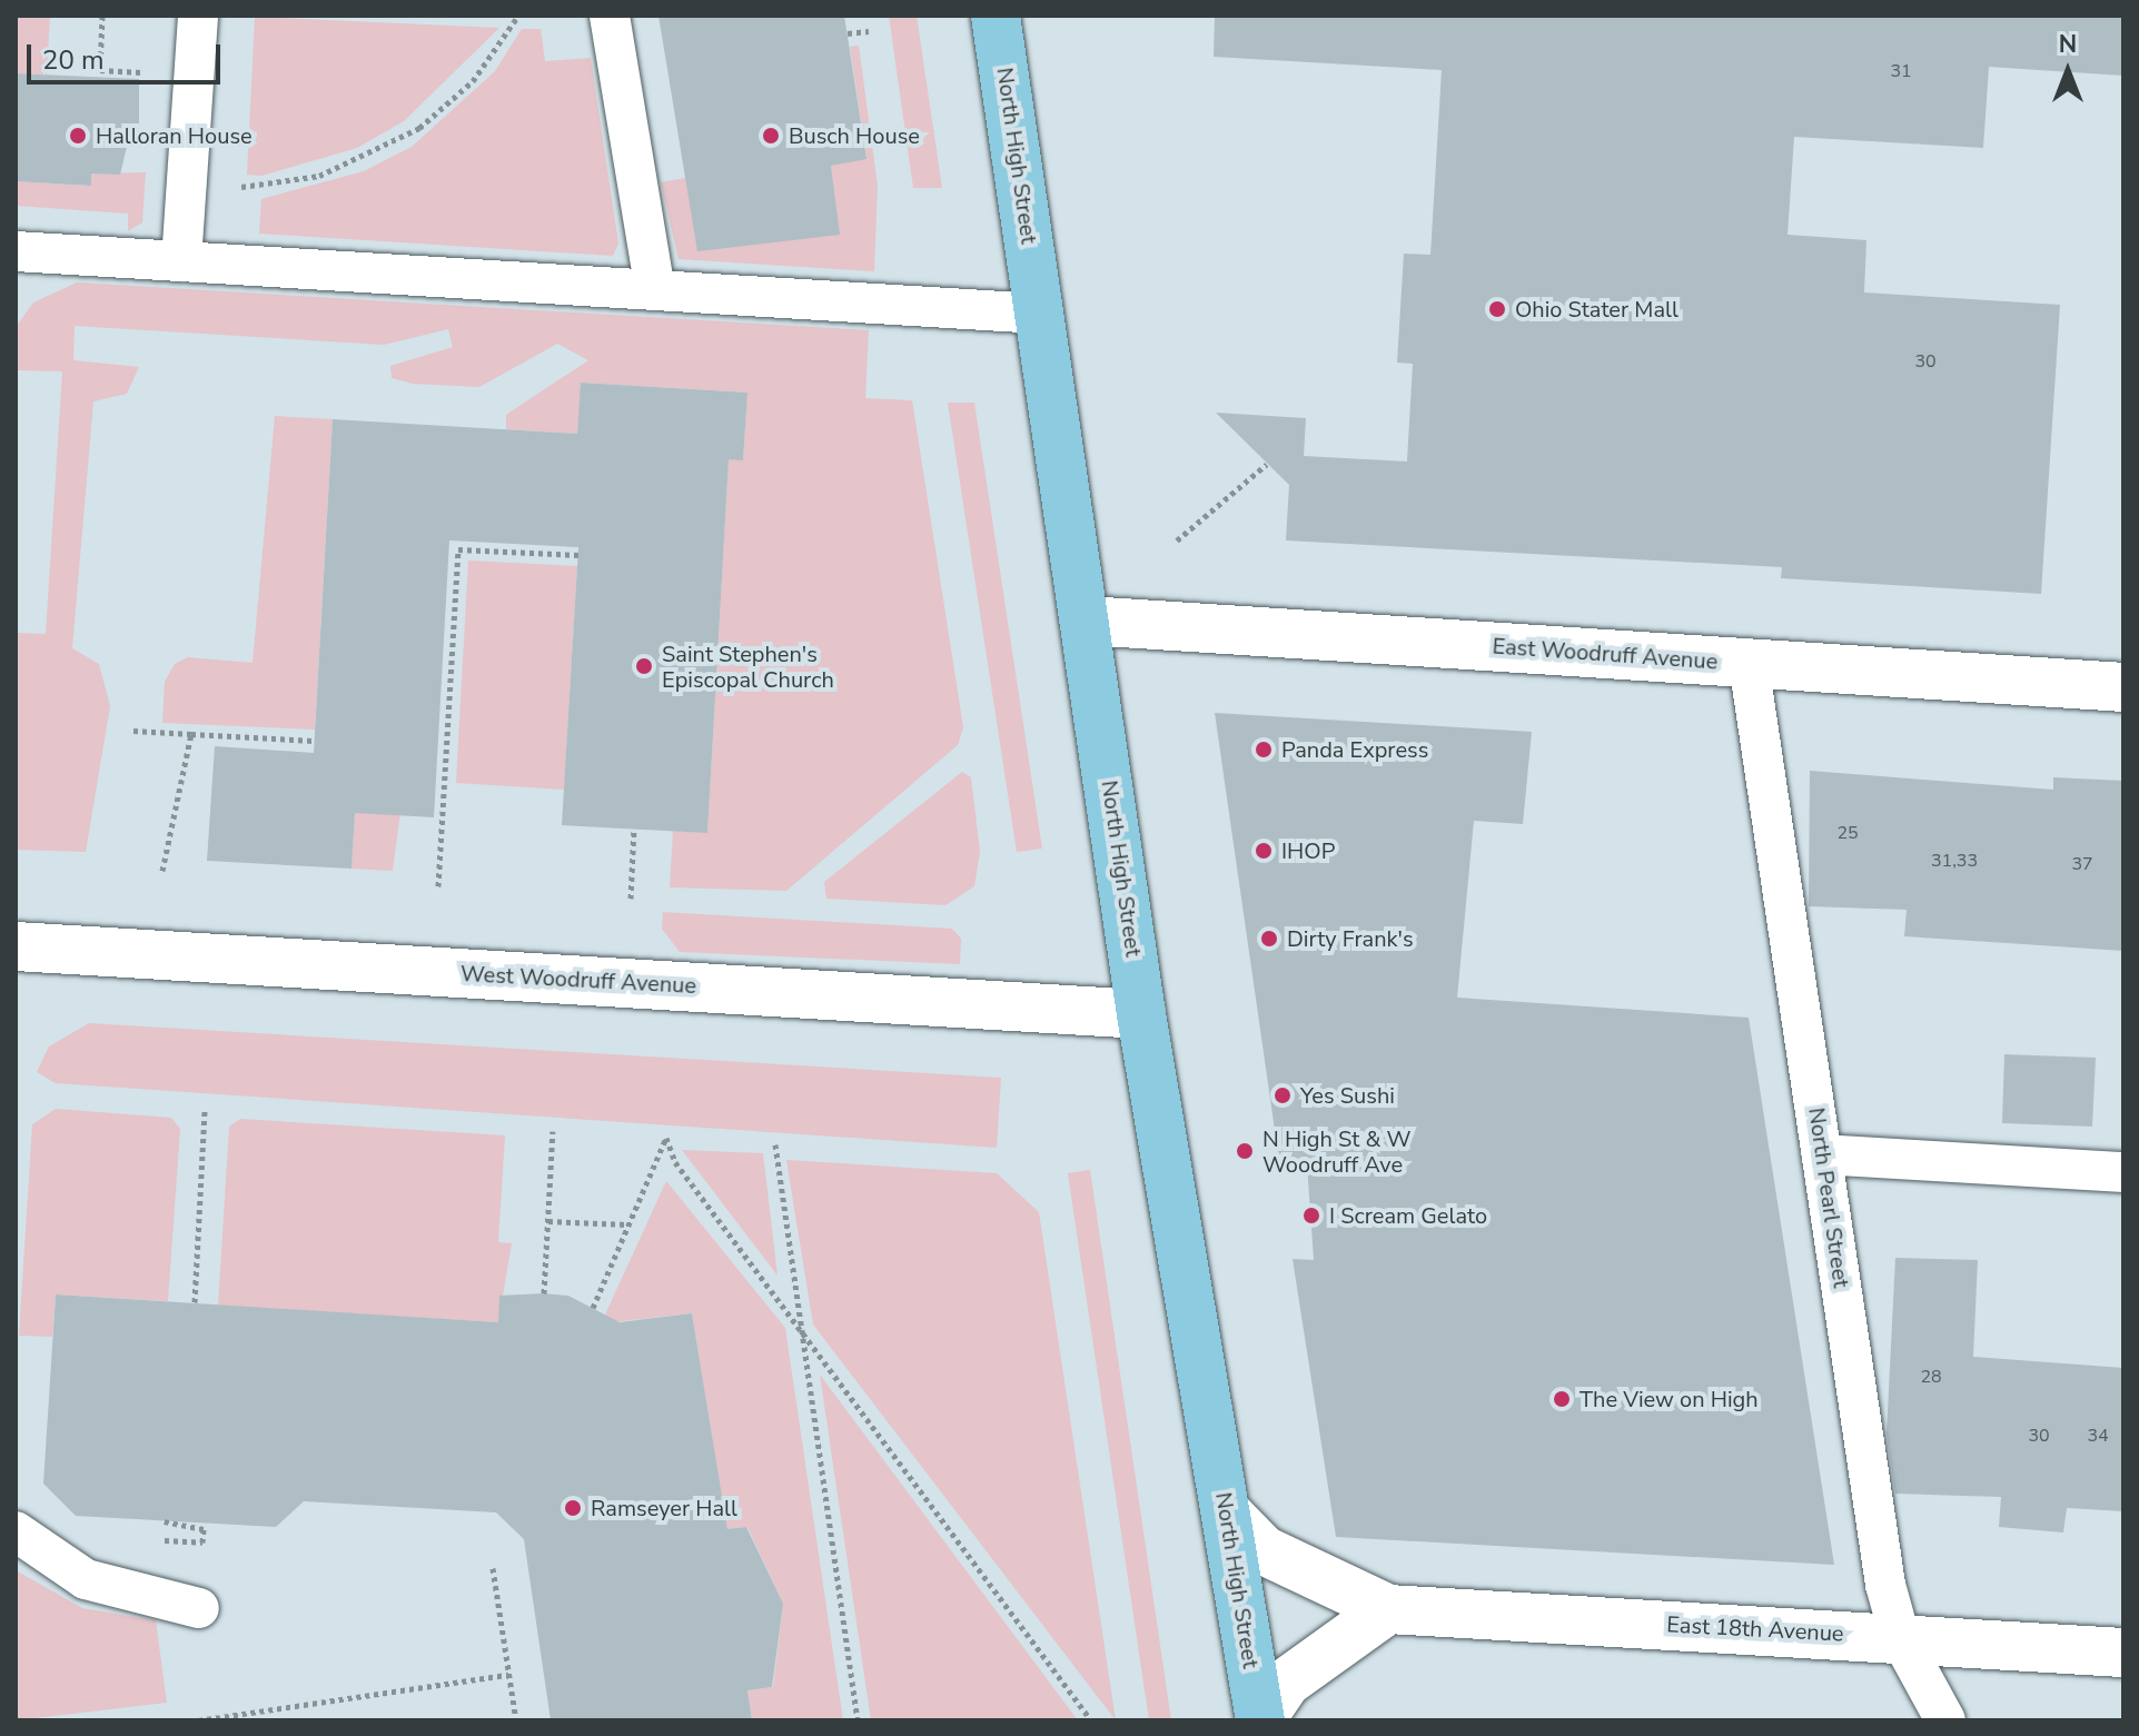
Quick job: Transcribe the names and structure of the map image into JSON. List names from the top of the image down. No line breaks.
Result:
{"streets":{"main road":["North High Street"],"street":["East Woodruff Avenue","West Woodruff Avenue","East 18th Avenue"],"lane":["North Pearl Street"]},"crossings":[["North High Street","East Woodruff Avenue"],["North High Street","West Woodruff Avenue"],["North High Street","East 18th Avenue"],["East Woodruff Avenue","North Pearl Street"],["North Pearl Street","East 18th Avenue"]],"places":["Halloran House","Busch House","Ohio Stater Mall","Saint Stephen's Episcopal Church","Panda Express","IHOP","Dirty Frank's","Yes Sushi","N High St & W Woodruff Ave","I Scream Gelato","The View on High","Ramseyer Hall"],"house_numbers":["31","30","25","31,33","37","28","30","34"],"scale_bar":"20 m","north":"top"}
